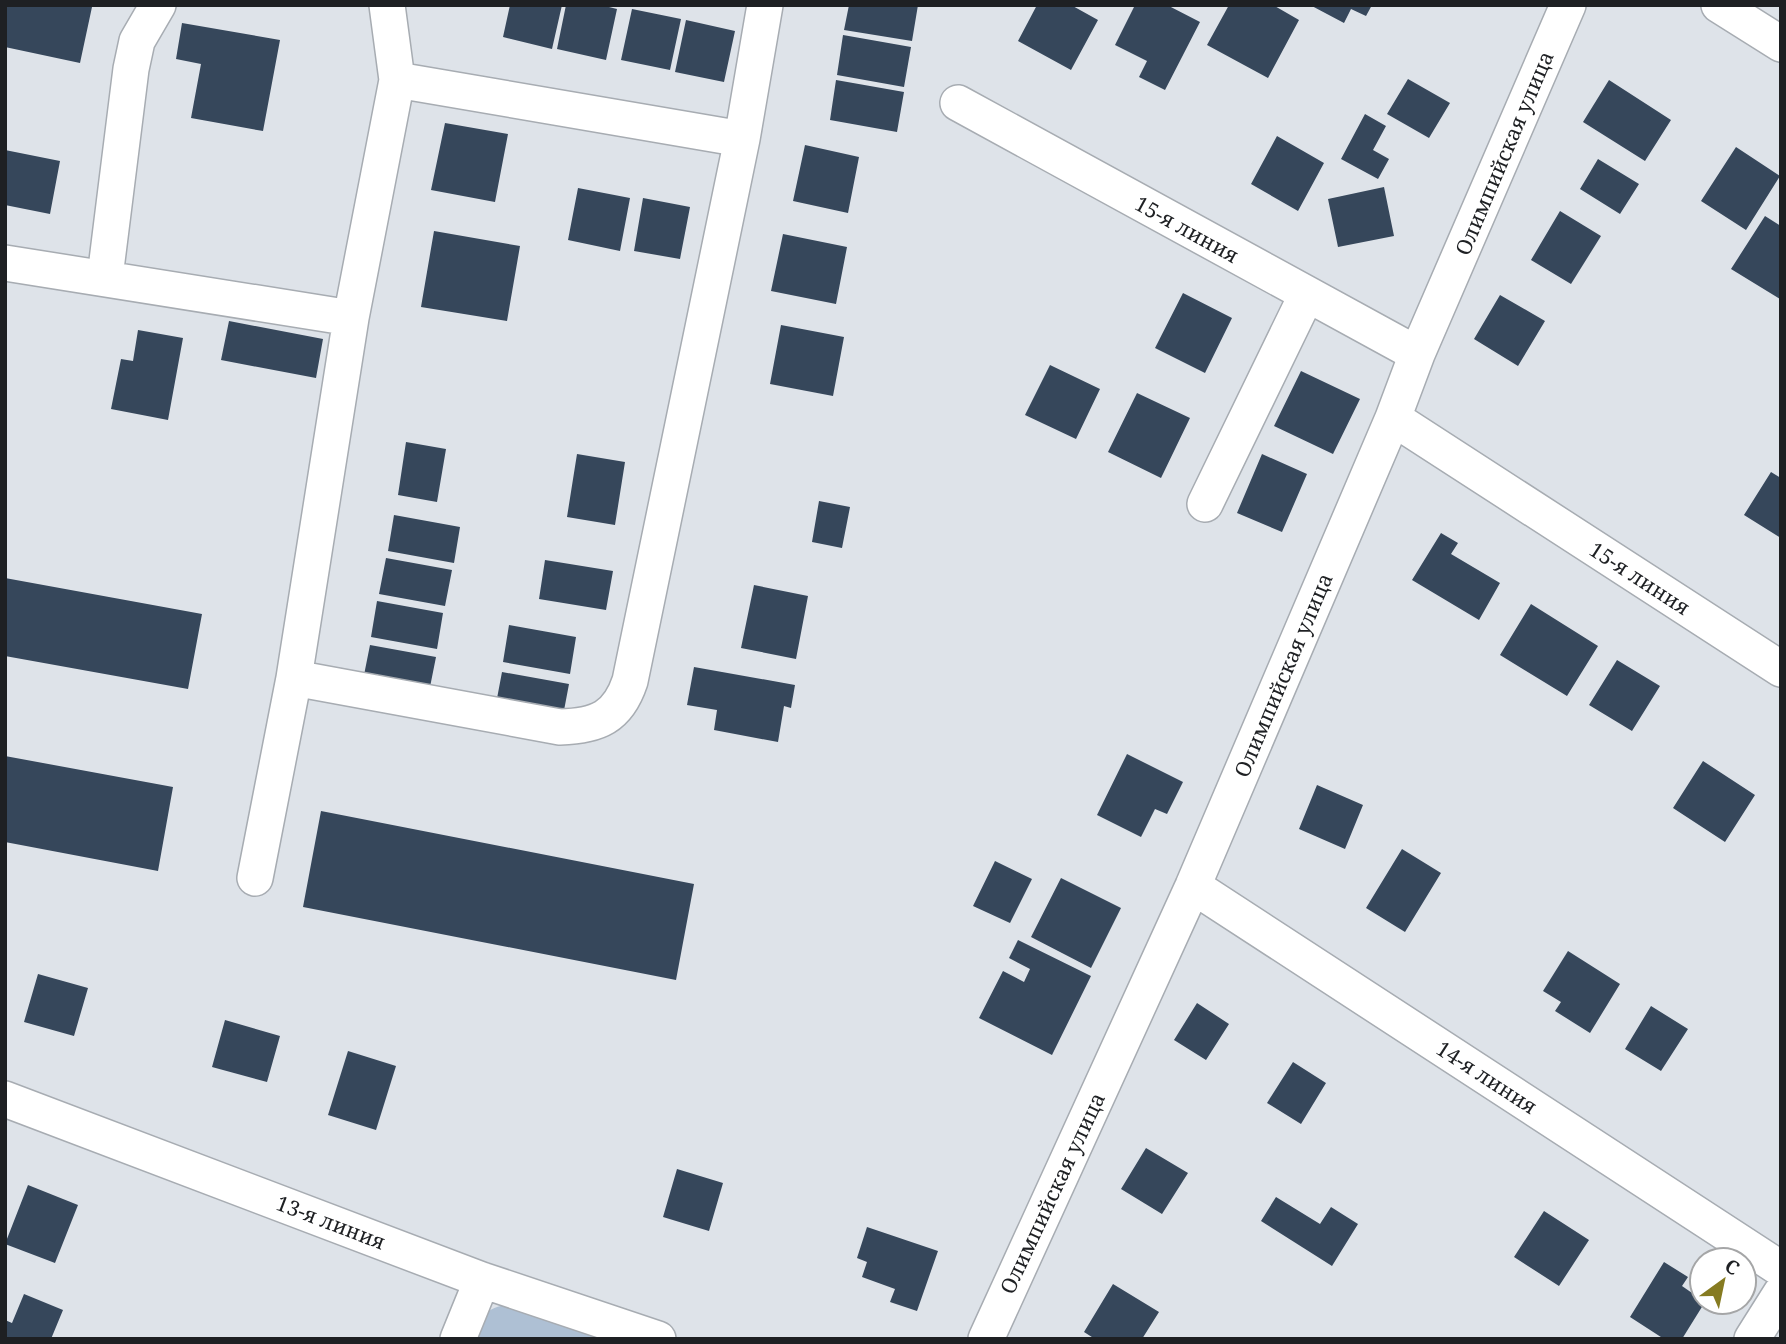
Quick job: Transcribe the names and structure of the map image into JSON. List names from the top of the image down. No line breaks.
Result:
{"streets":{"street":["Олимпийская улица","15-я линия","14-я линия","13-я линия"]},"crossings":[["Олимпийская улица","15-я линия"],["Олимпийская улица","14-я линия"]],"north":"top right"}
